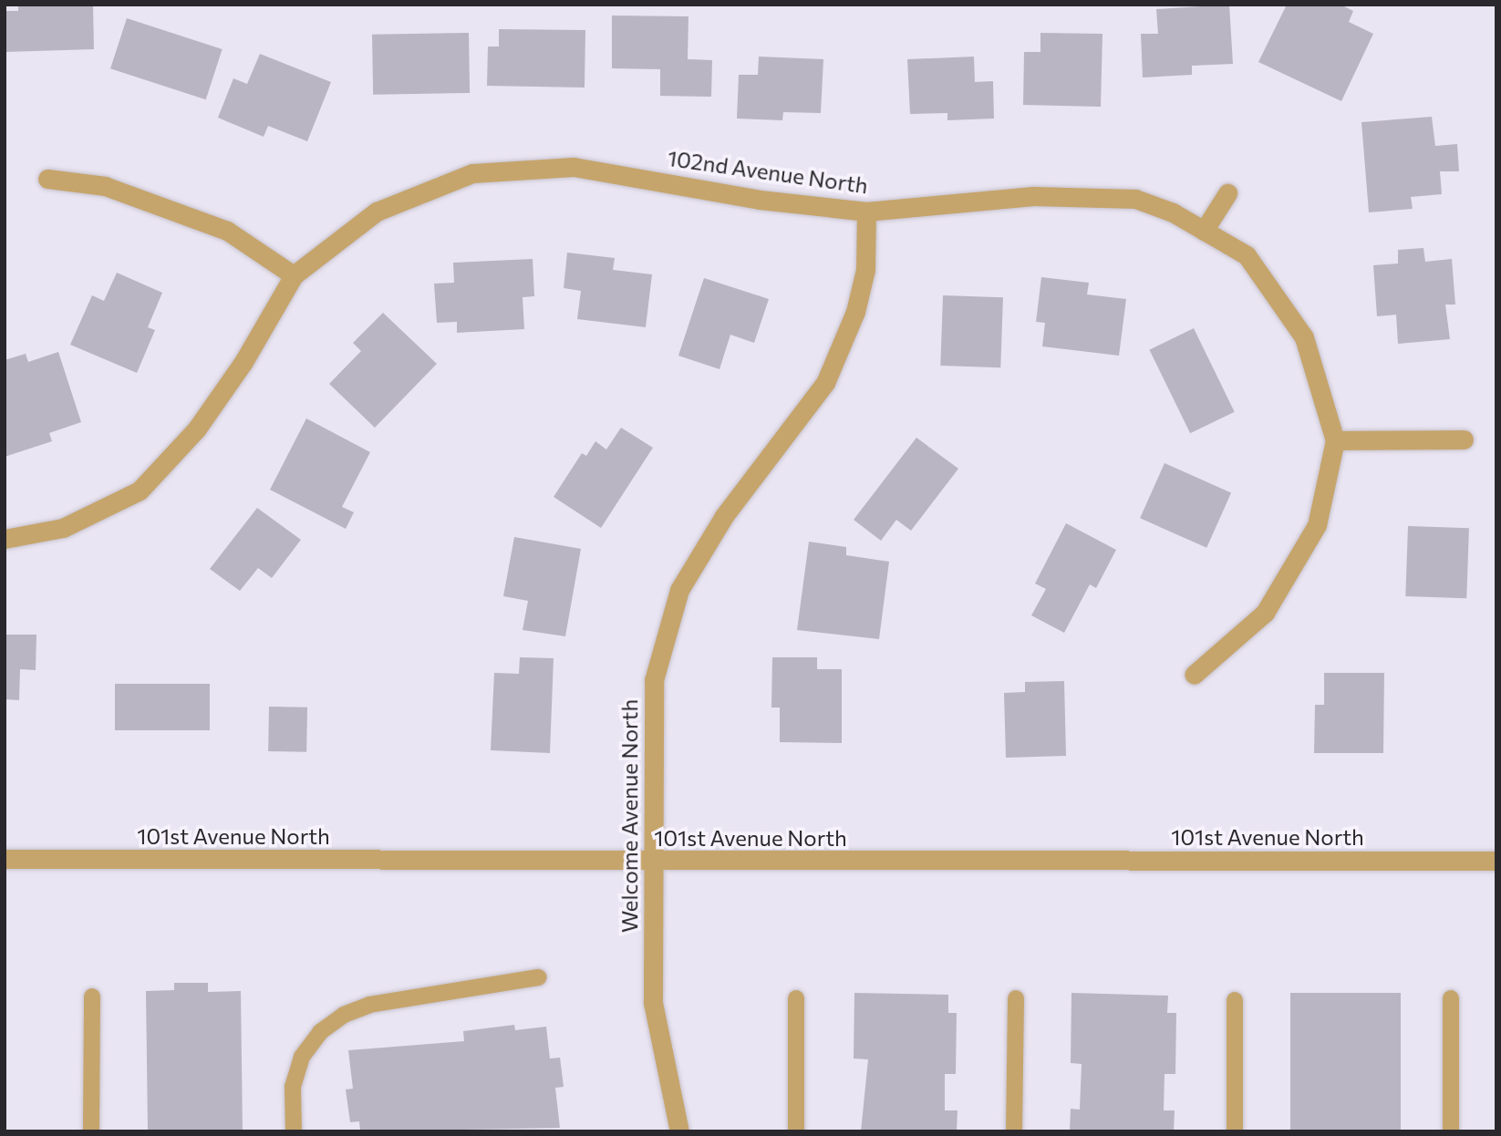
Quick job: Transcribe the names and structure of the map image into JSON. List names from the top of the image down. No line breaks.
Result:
{"streets":{"street":["102nd Avenue North","Welcome Avenue North","101st Avenue North"]},"crossings":[["102nd Avenue North","Welcome Avenue North"],["Welcome Avenue North","101st Avenue North"]]}
